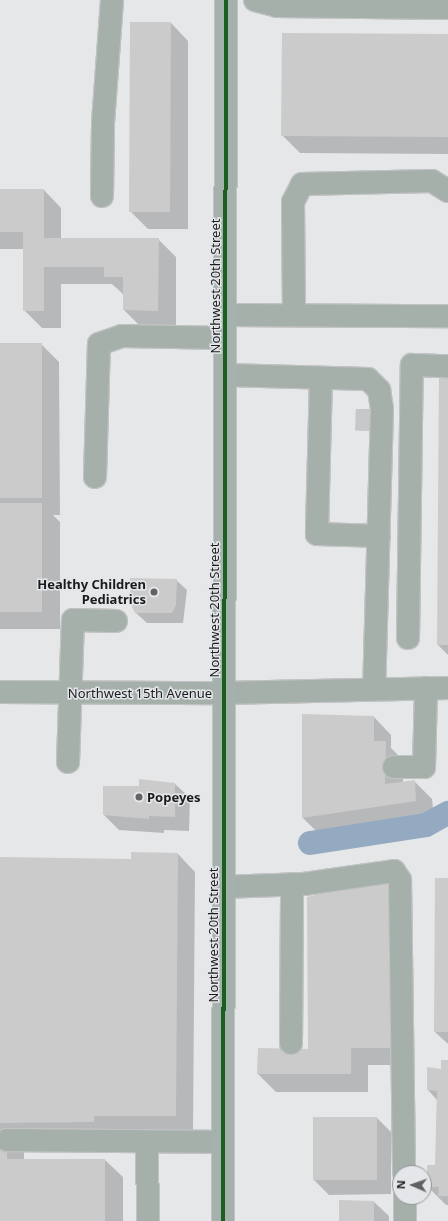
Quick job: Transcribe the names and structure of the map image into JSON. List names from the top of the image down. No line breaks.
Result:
{"streets":{"main road":["Northwest 20th Street"],"street":["Northwest 15th Avenue"]},"crossings":[["Northwest 20th Street","Northwest 15th Avenue"]],"places":["Healthy Children Pediatrics","Popeyes"],"north":"left"}
